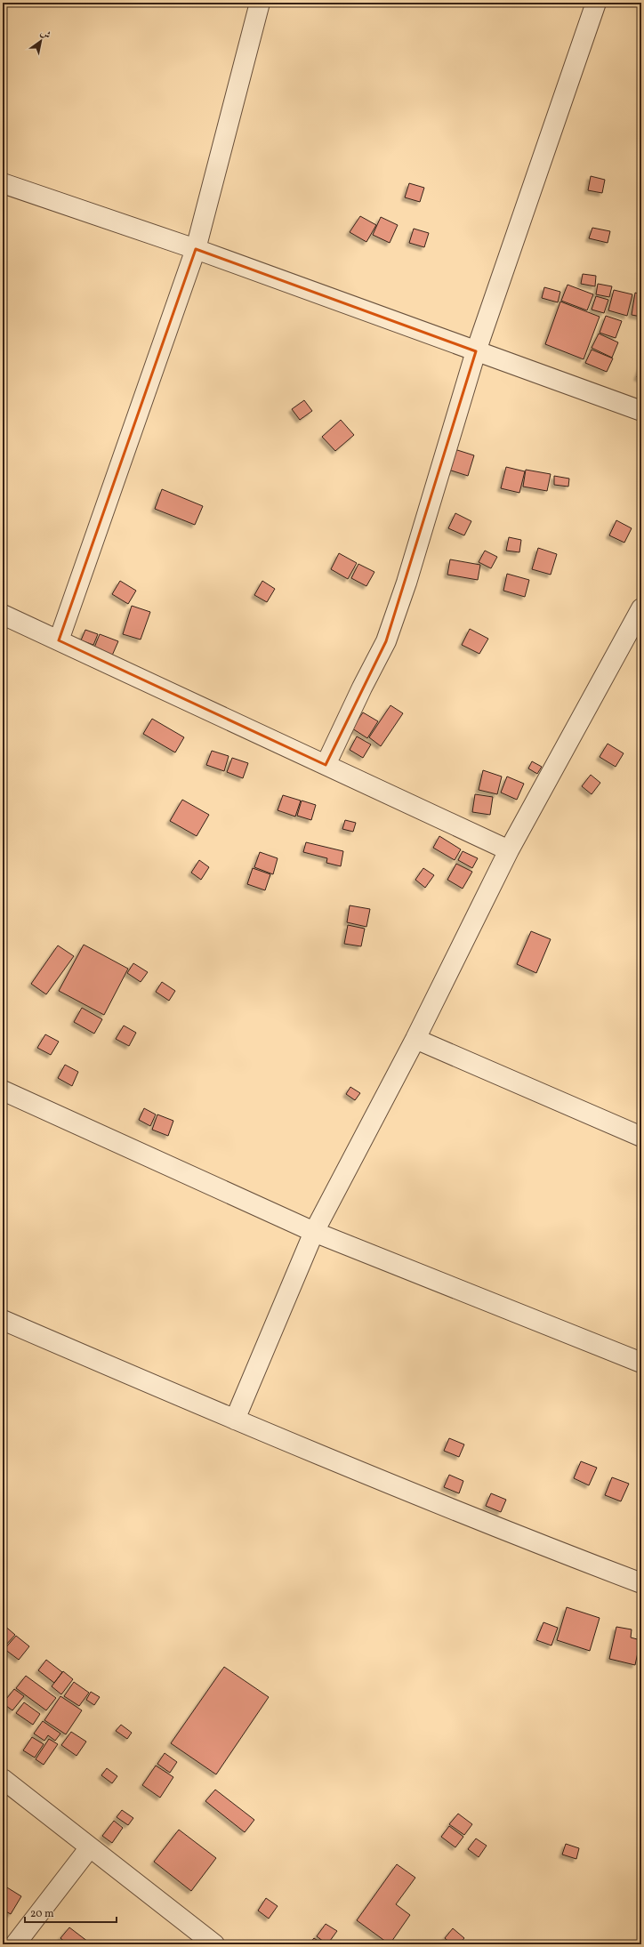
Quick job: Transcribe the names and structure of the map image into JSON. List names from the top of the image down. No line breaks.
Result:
{"scale_bar":"20 m","north":"top right"}
